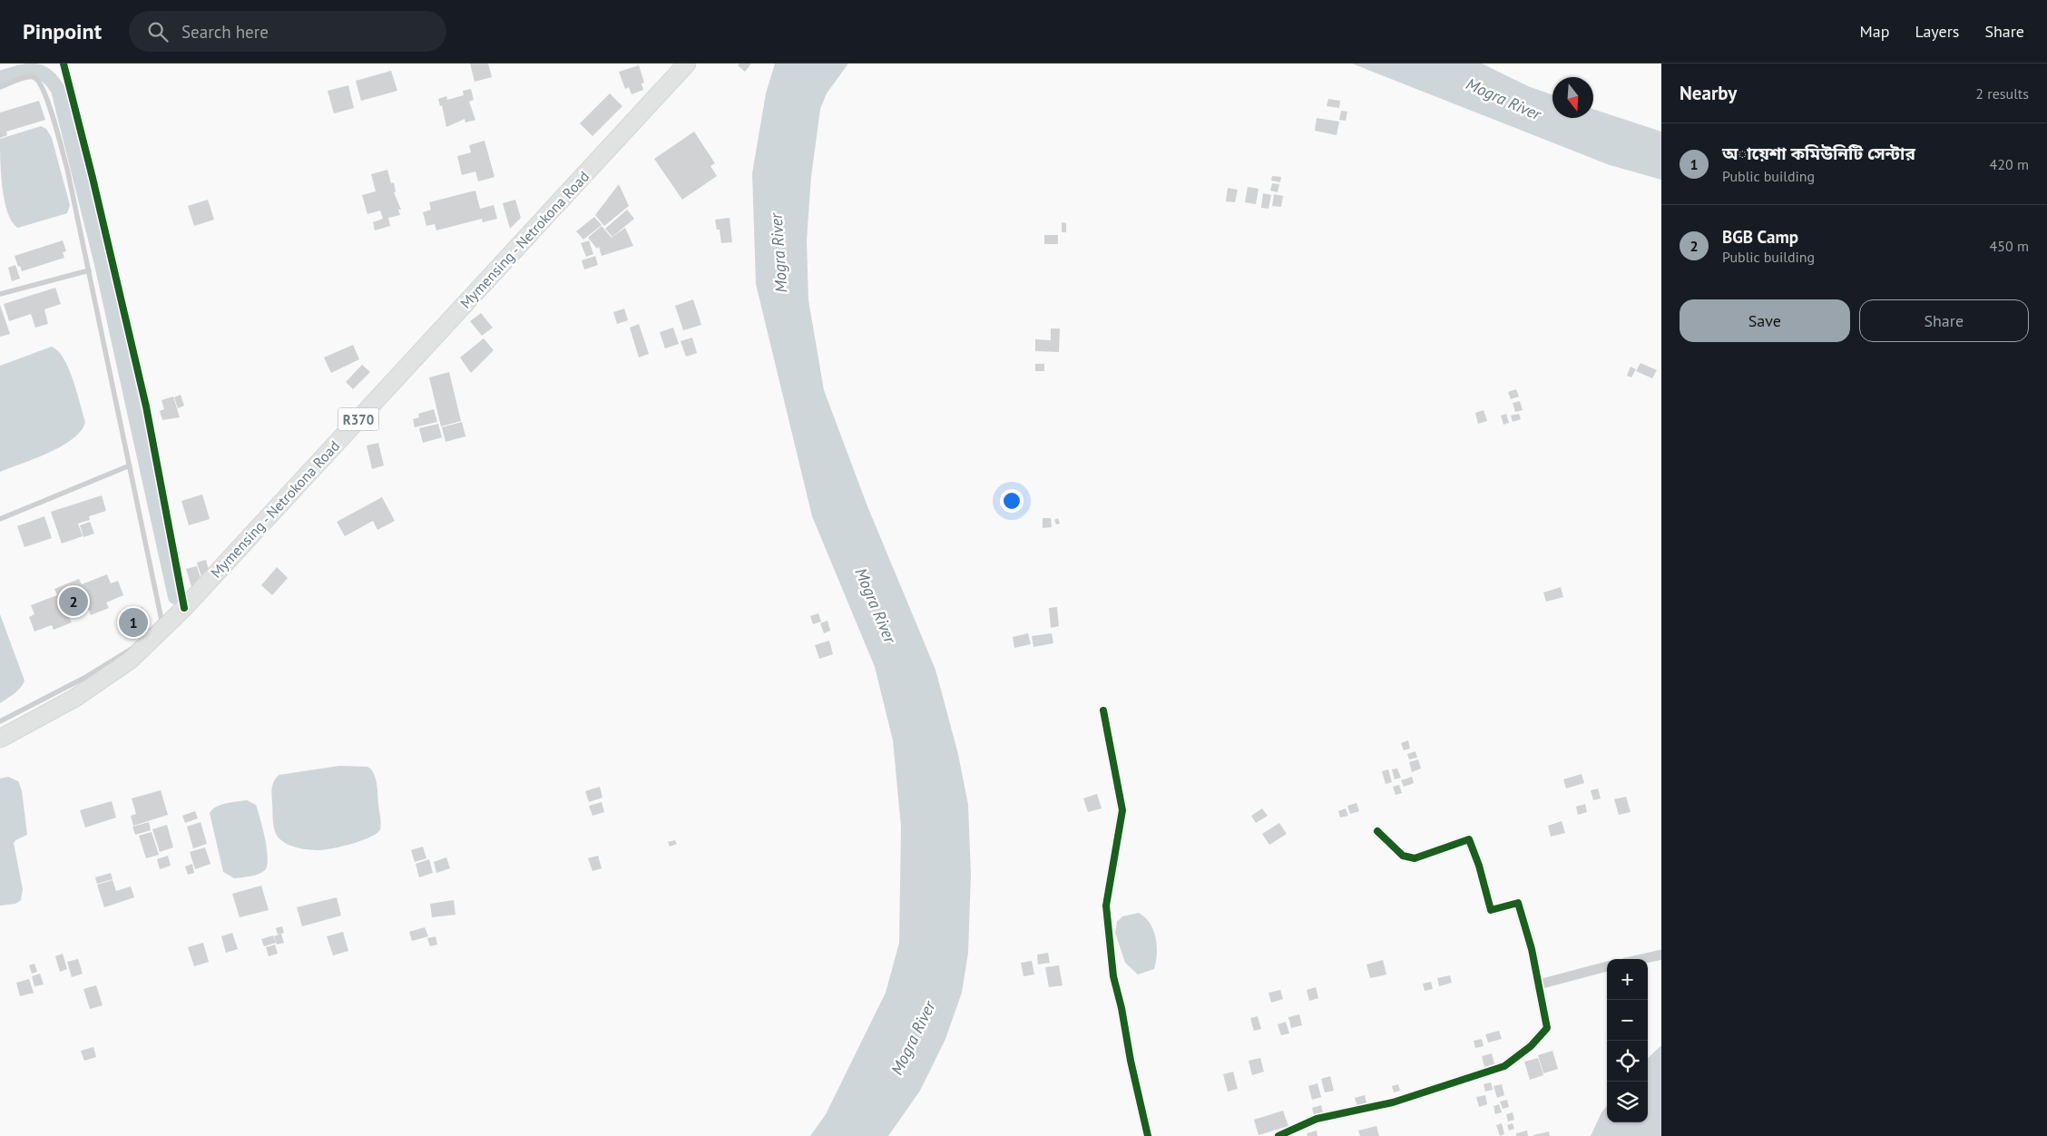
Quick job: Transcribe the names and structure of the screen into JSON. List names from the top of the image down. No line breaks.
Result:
{"streets":{"main road":["Mymensing - Netrokona Road","R370"]},"water":["Mogra River"],"north":"bottom","page":{"header":"Pinpoint","search":"Search here","nav":["Map","Layers","Share"],"heading":["Nearby","2 results"],"list":[{"mark":"1","name":"অায়েশা কমিউনিটি সেন্টার","note":"Public building","value":"420 m"},{"mark":"2","name":"BGB Camp","note":"Public building","value":"450 m"}],"buttons":["Save","Share"],"pins":["2","1"],"map_buttons":["+","−"]}}
